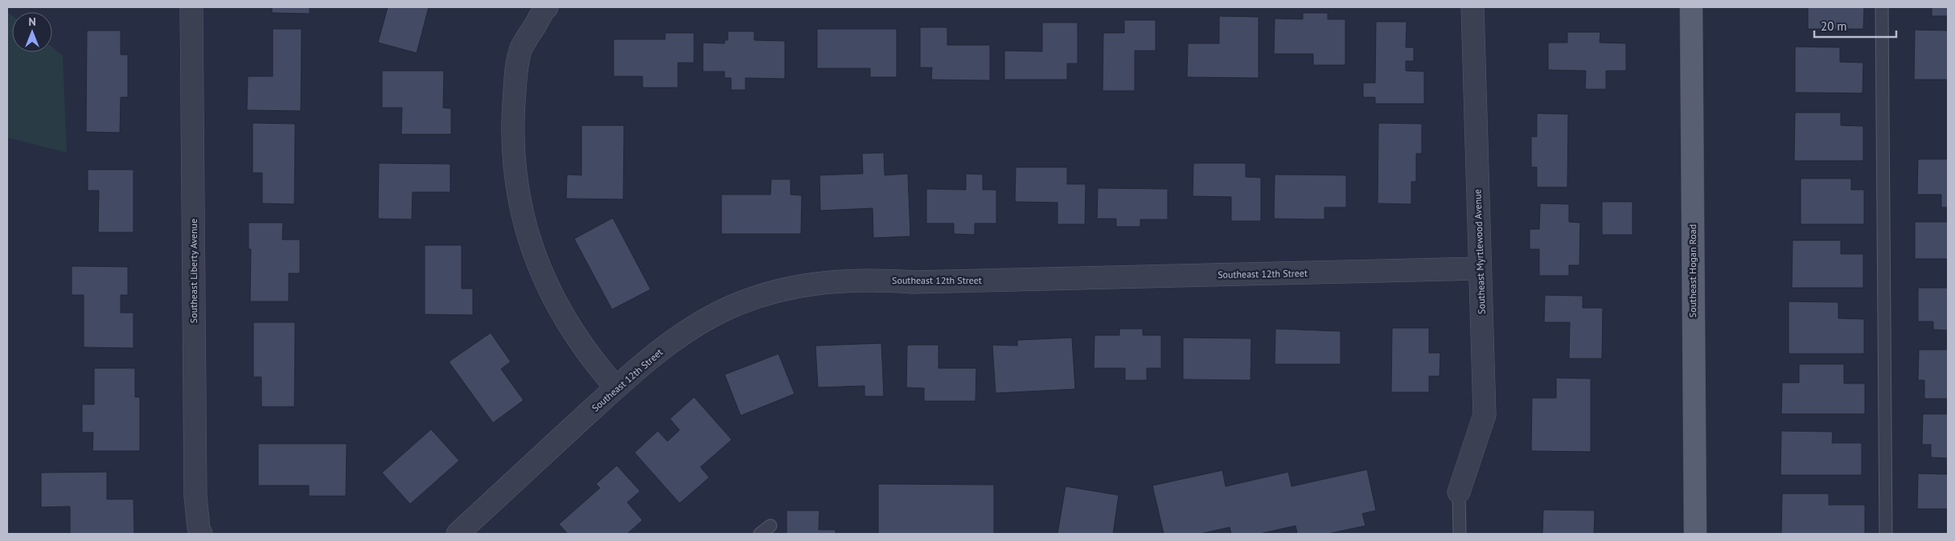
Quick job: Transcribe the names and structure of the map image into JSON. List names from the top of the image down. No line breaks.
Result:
{"streets":{"main road":["Southeast Hogan Road"],"street":["Southeast Myrtlewood Avenue","Southeast Liberty Avenue","Southeast 12th Street"]},"crossings":[["Southeast Myrtlewood Avenue","Southeast 12th Street"]],"scale_bar":"20 m","north":"top"}
